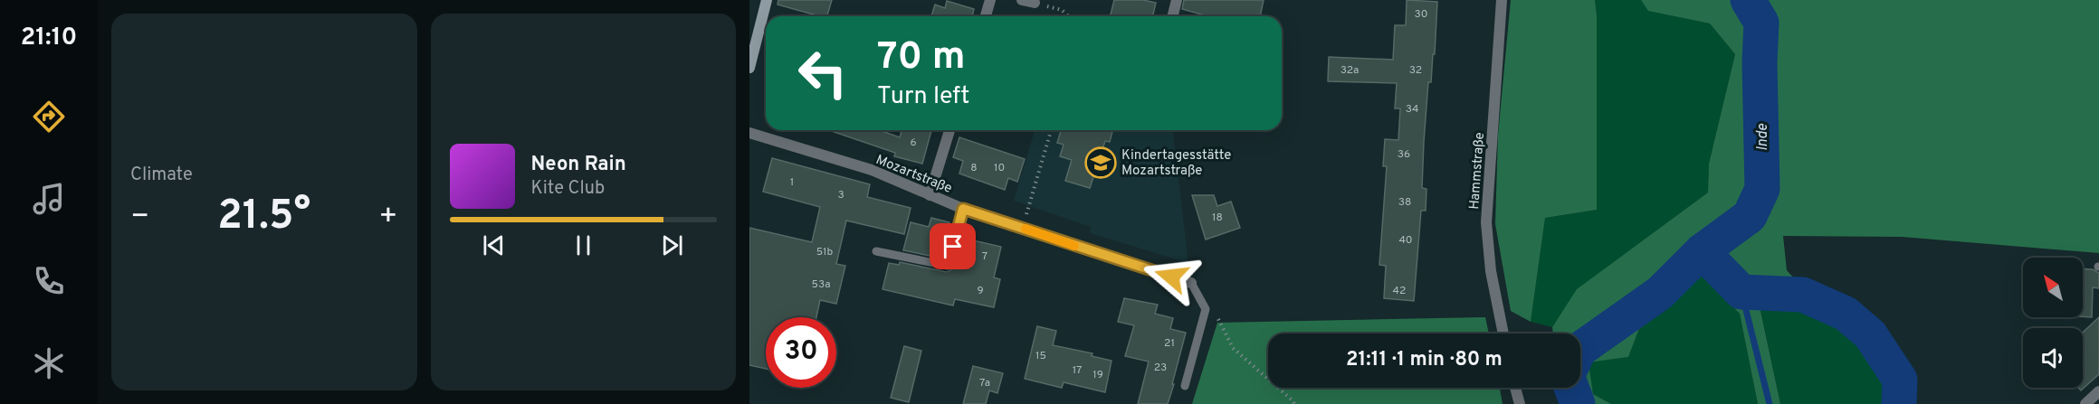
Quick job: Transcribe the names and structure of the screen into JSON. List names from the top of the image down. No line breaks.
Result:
{"streets":{"street":["Hammstraße","Mozartstraße"]},"water":["Inde"],"places":{"school or university":["Kindertagesstätte Mozartstraße"]},"house_numbers":["30","32a","32","34","6","36","8","10","1","3","38","18","40","51b","7","53a","9","42","21","15","23","17","19","7a"],"north":"top left","page":{"tabs":"21:10","tile":"Climate","turn":["70 m","Turn left"],"song":["Neon Rain","Kite Club"],"heat":["−","21.5°","+"],"limit":"30","trip":"21:11 · 1 min · 80 m"}}
